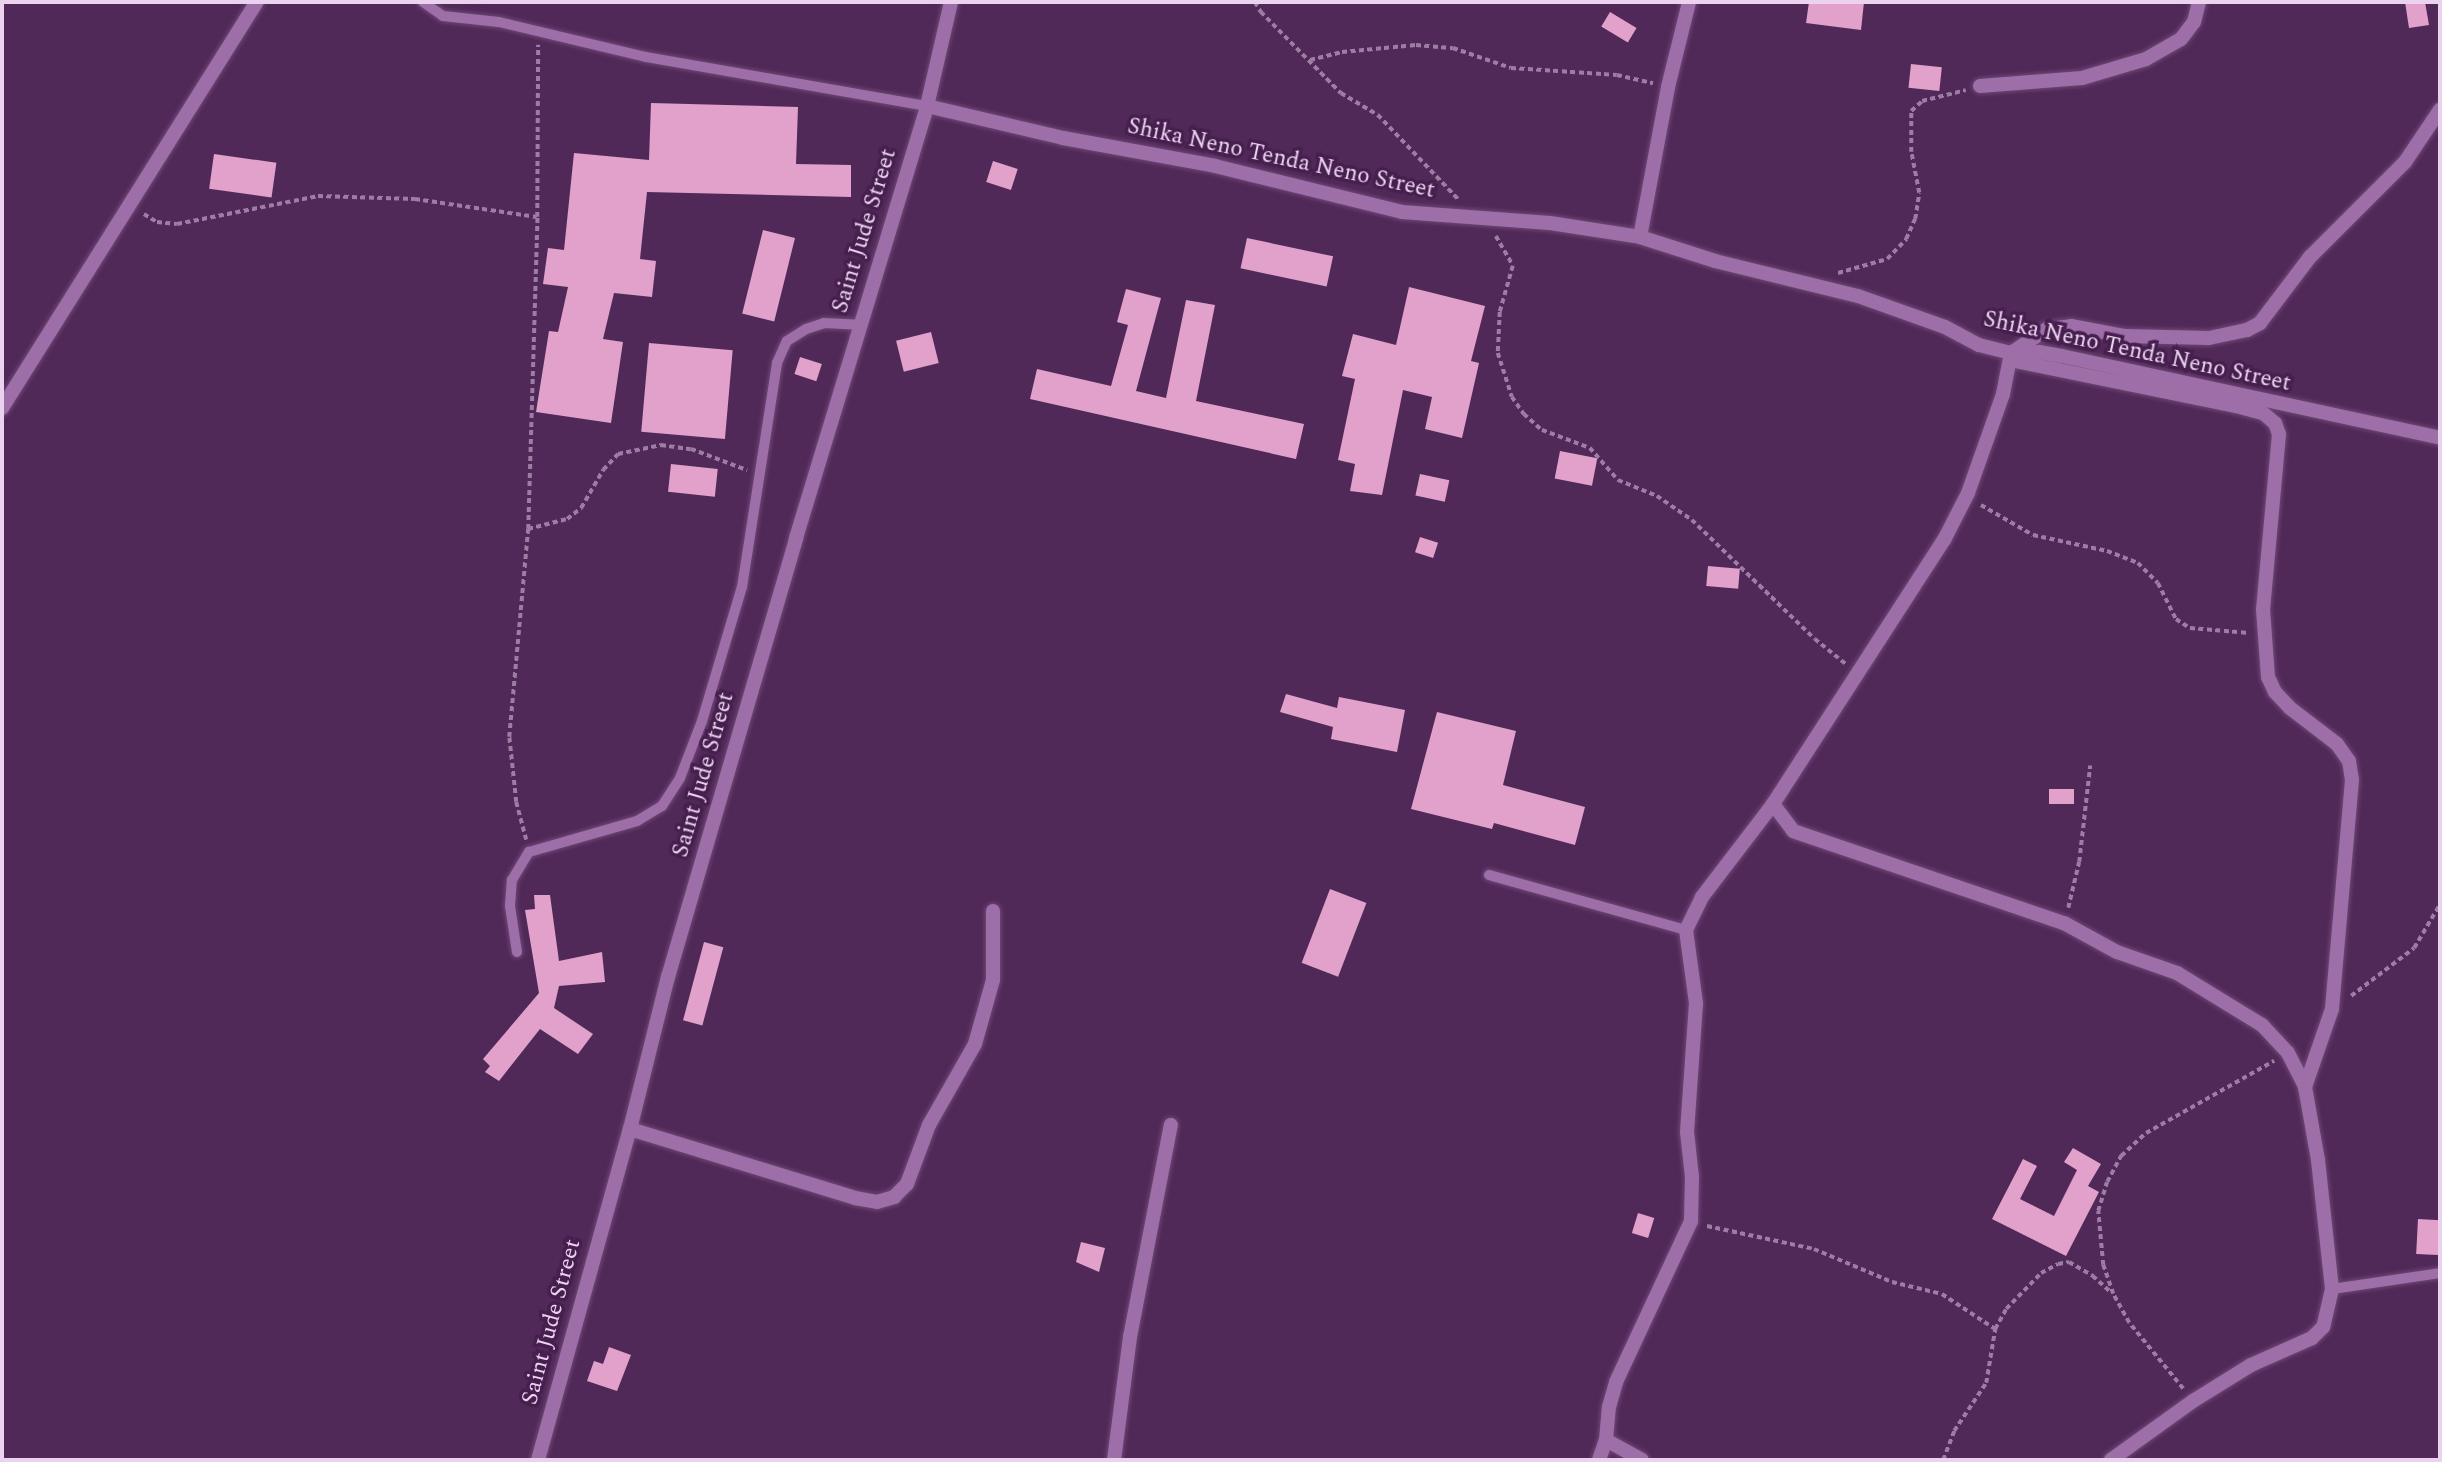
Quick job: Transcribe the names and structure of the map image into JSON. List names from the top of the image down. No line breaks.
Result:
{"streets":{"street":["Shika Neno Tenda Neno Street","Saint Jude Street"]},"crossings":[["Shika Neno Tenda Neno Street","Saint Jude Street"]]}
